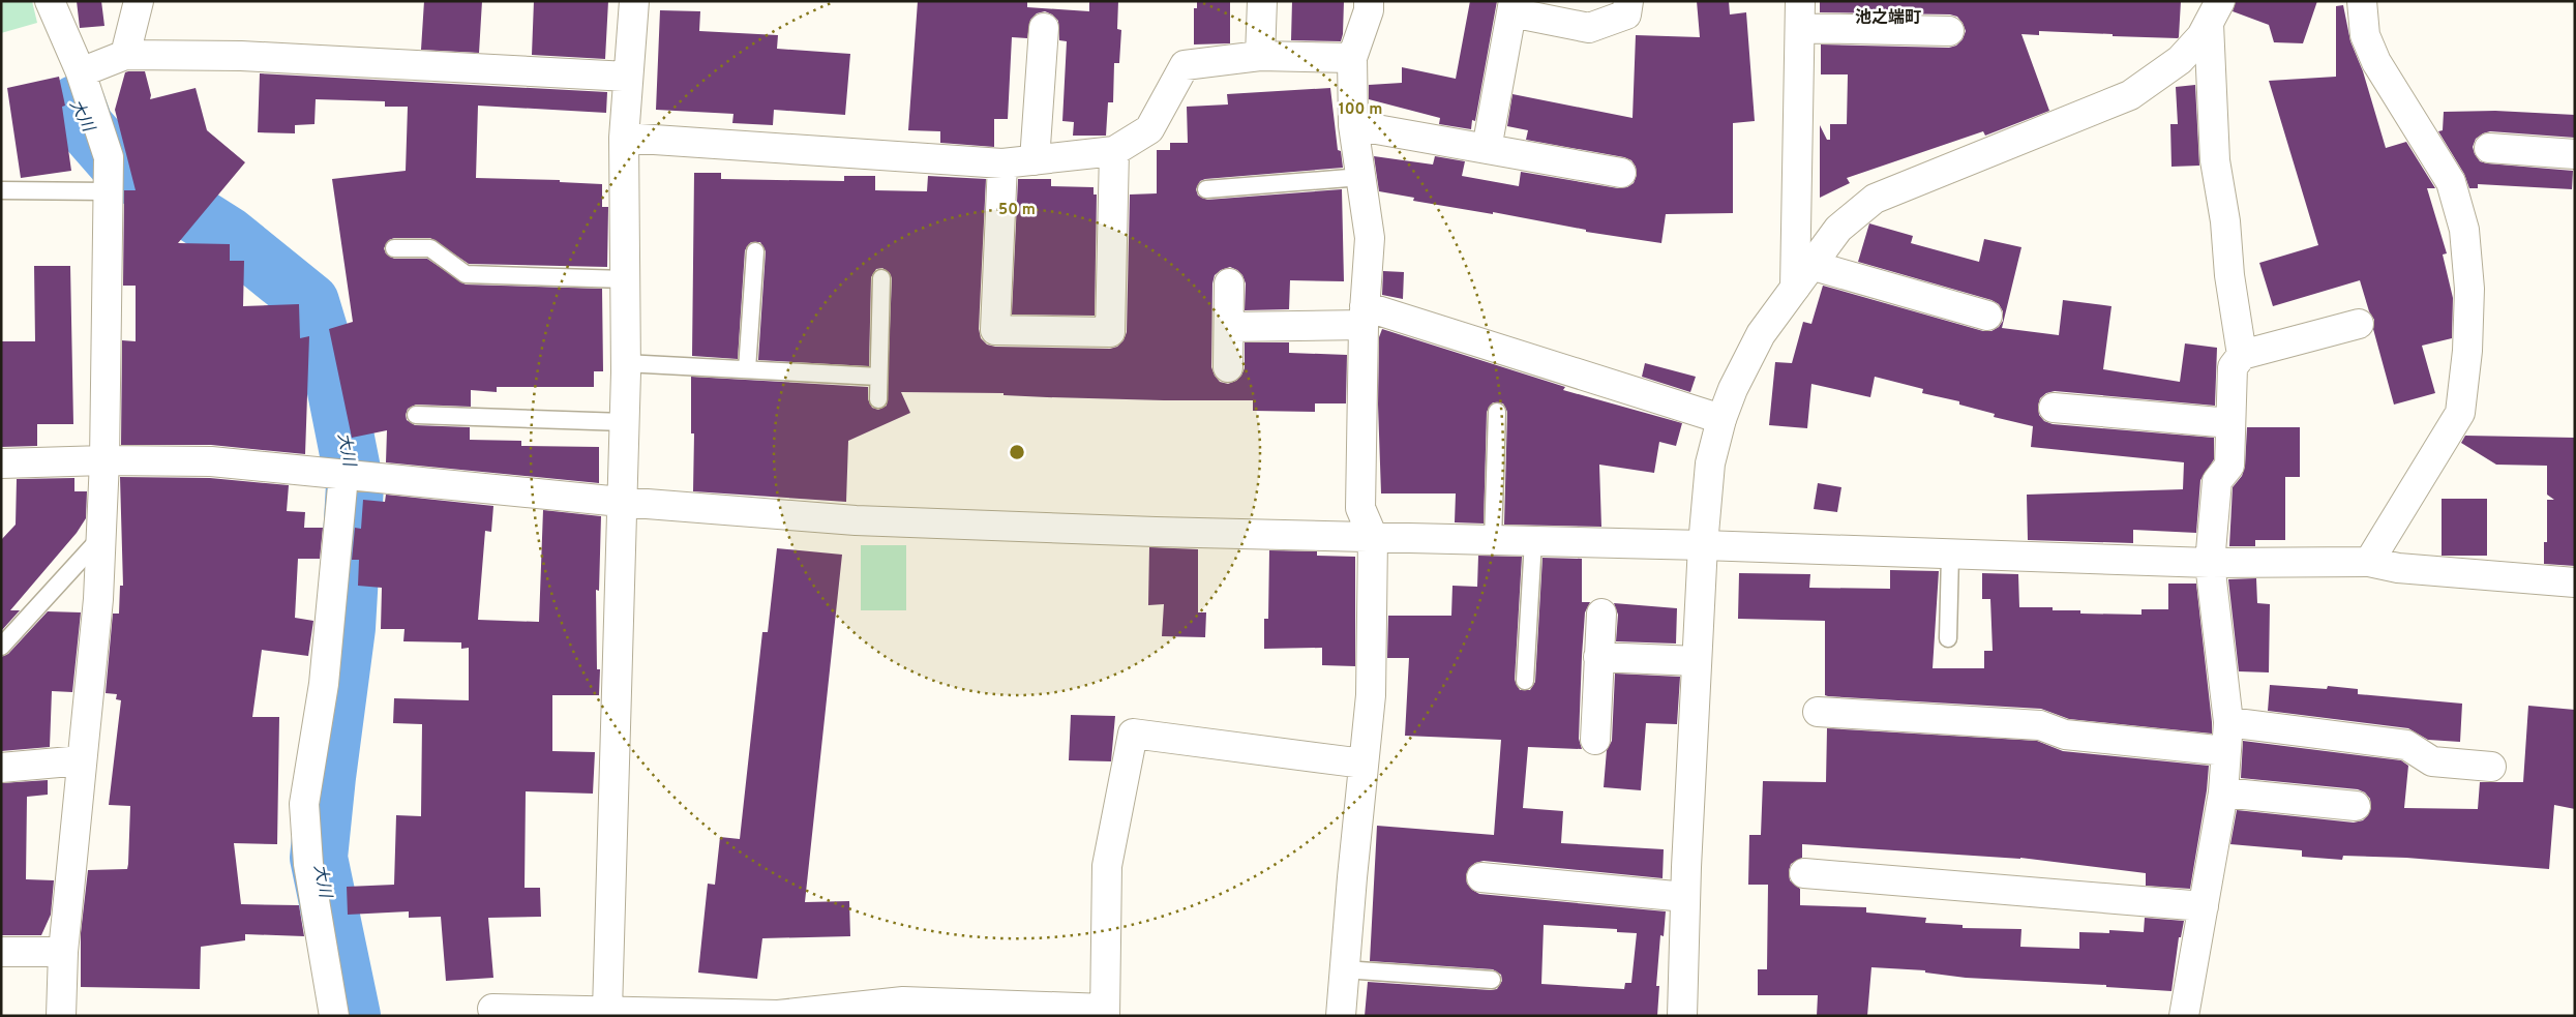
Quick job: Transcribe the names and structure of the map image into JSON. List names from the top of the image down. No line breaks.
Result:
{"districts":["池之端町"],"water":["大川"],"rings":["100 m","50 m"]}
